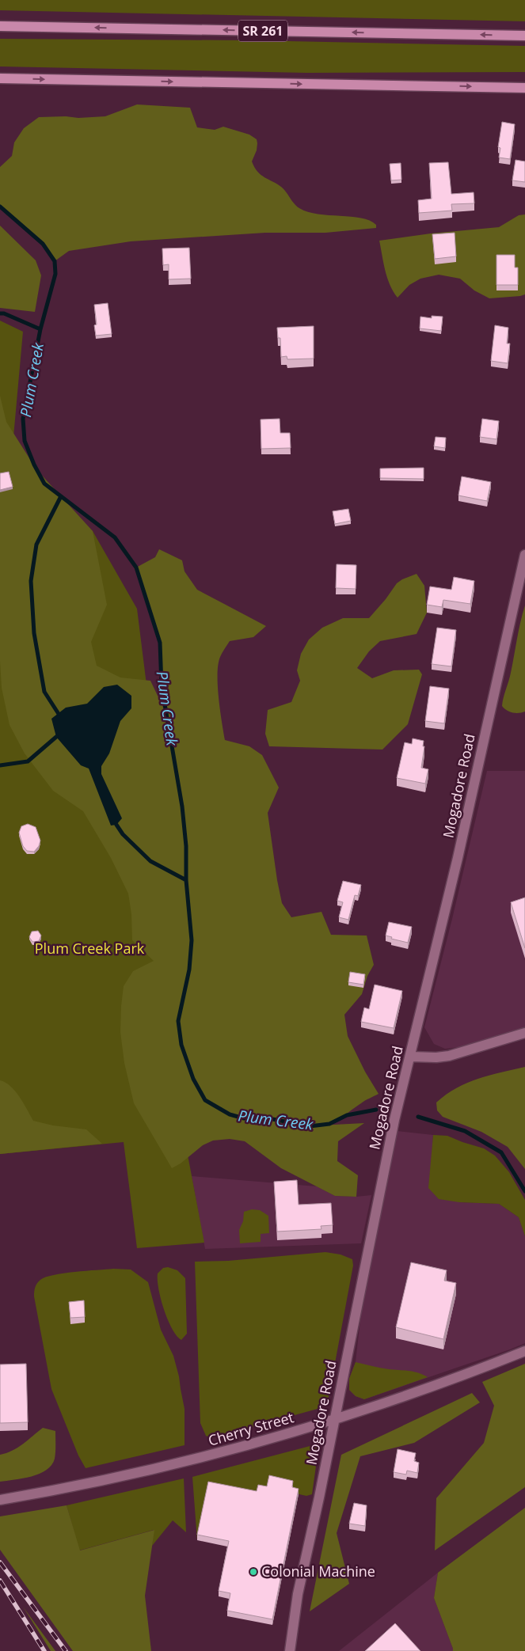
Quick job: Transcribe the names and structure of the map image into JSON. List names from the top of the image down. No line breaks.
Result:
{"streets":{"main road":["SR 261"],"street":["Mogadore Road","Cherry Street"]},"crossings":[["Mogadore Road","Cherry Street"]],"water":["Plum Creek"],"parks":["Plum Creek Park"],"places":["Colonial Machine"]}
